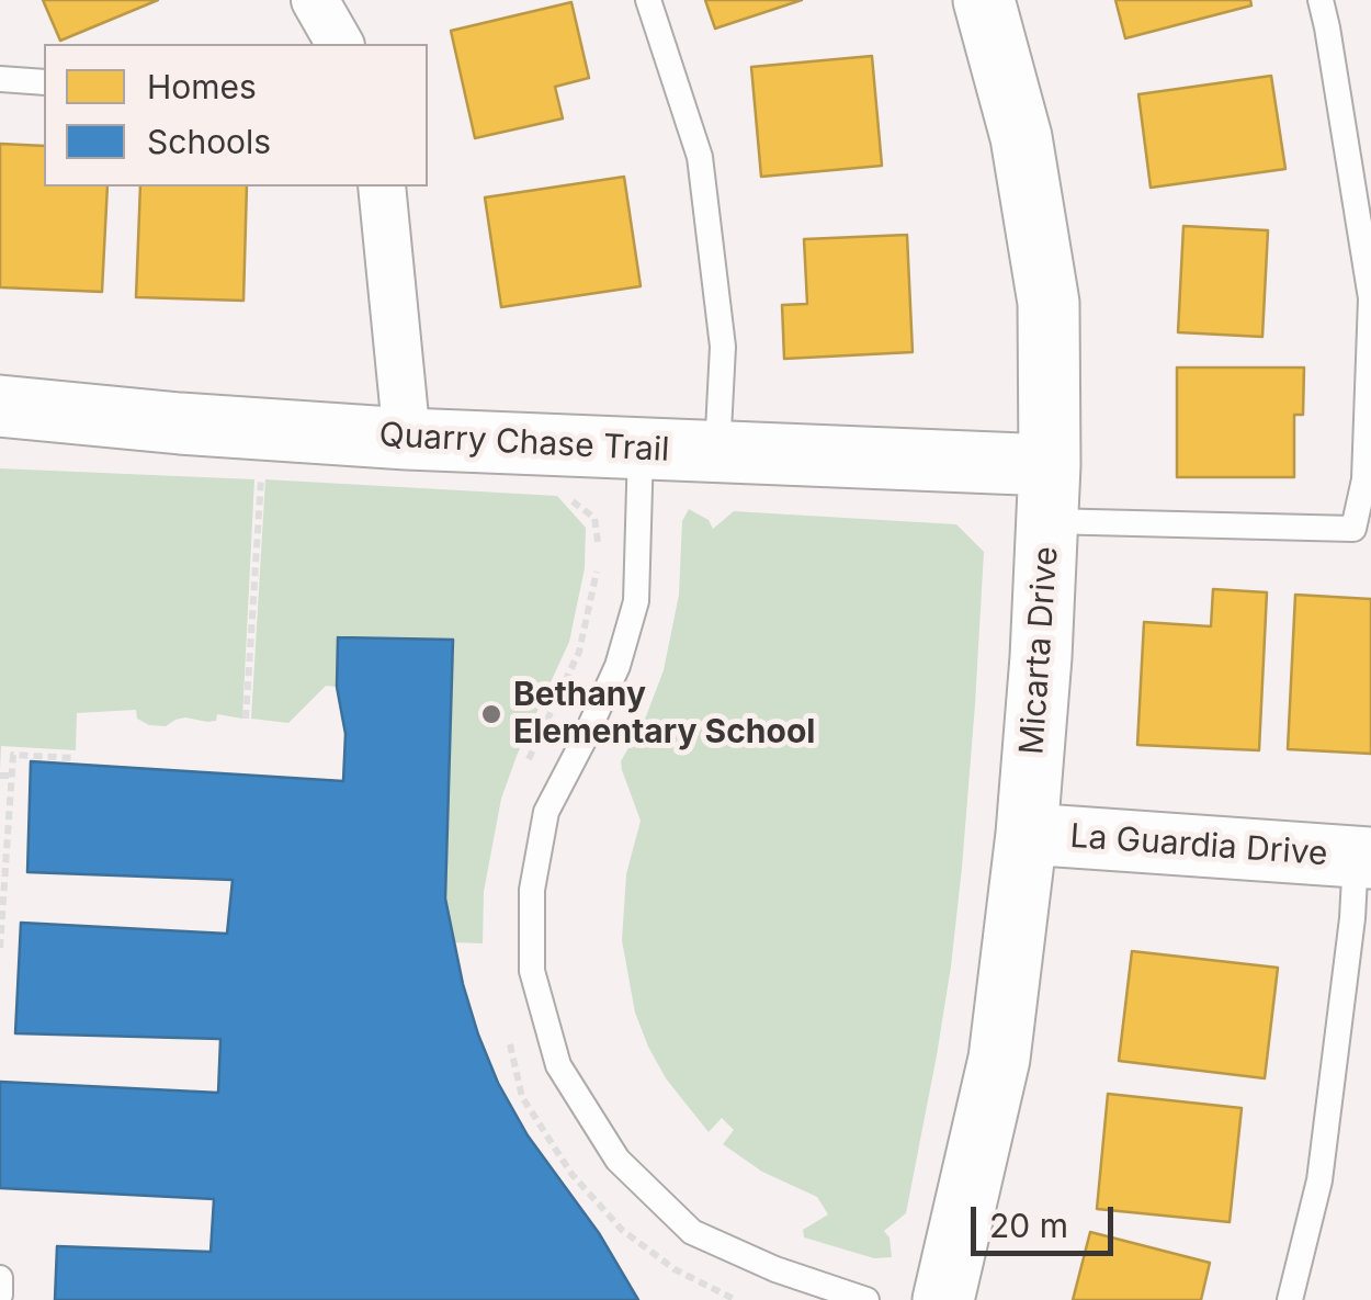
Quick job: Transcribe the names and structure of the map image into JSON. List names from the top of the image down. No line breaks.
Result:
{"streets":{"street":["Quarry Chase Trail","Micarta Drive","La Guardia Drive"]},"crossings":[["Quarry Chase Trail","Micarta Drive"],["Micarta Drive","La Guardia Drive"]],"places":["Bethany Elementary School"],"legend":["Homes","Schools"],"scale_bar":"20 m"}
